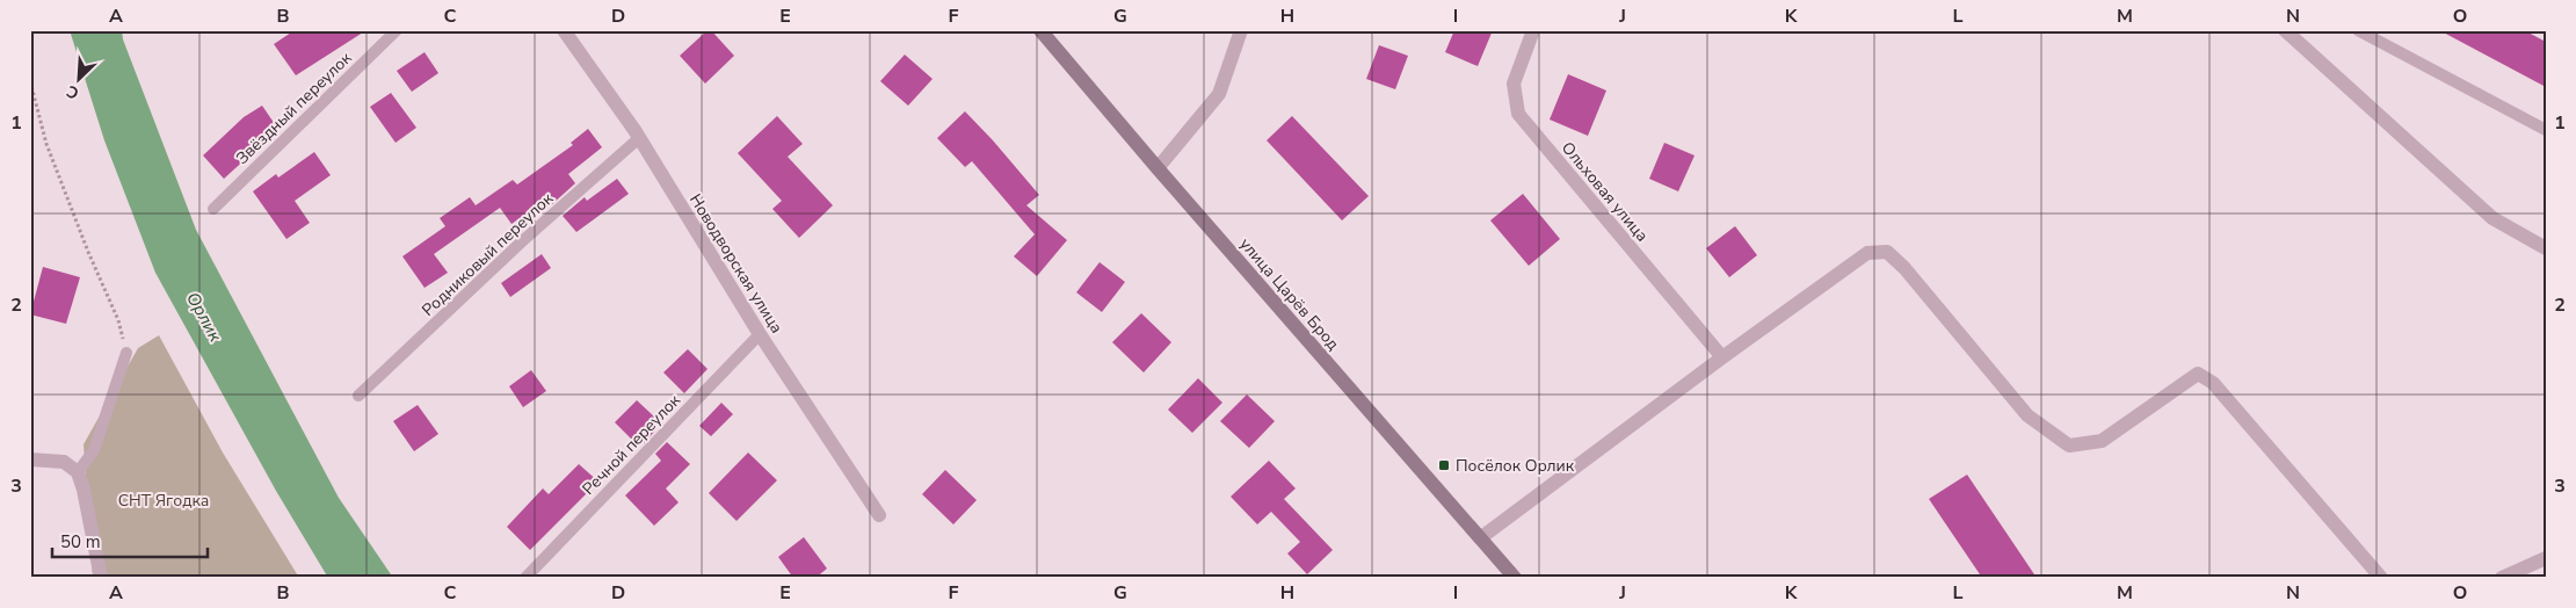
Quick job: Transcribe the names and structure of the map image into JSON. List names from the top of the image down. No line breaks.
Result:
{"streets":{"street":["Ольховая улица","Новодворская улица","улица Царёв Брод"],"lane":["Звёздный переулок","Родниковый переулок","Речной переулок"]},"crossings":[["Родниковый переулок","Новодворская улица"],["Новодворская улица","Речной переулок"]],"water":["Орлик"],"parks":["СНТ Ягодка"],"places":{"transit":["Посёлок Орлик"]},"scale_bar":"50 m","north":"bottom left","grid":{"columns":["A","B","C","D","E","F","G","H","I","J","K","L","M","N","O"],"rows":["1","2","3"]}}
